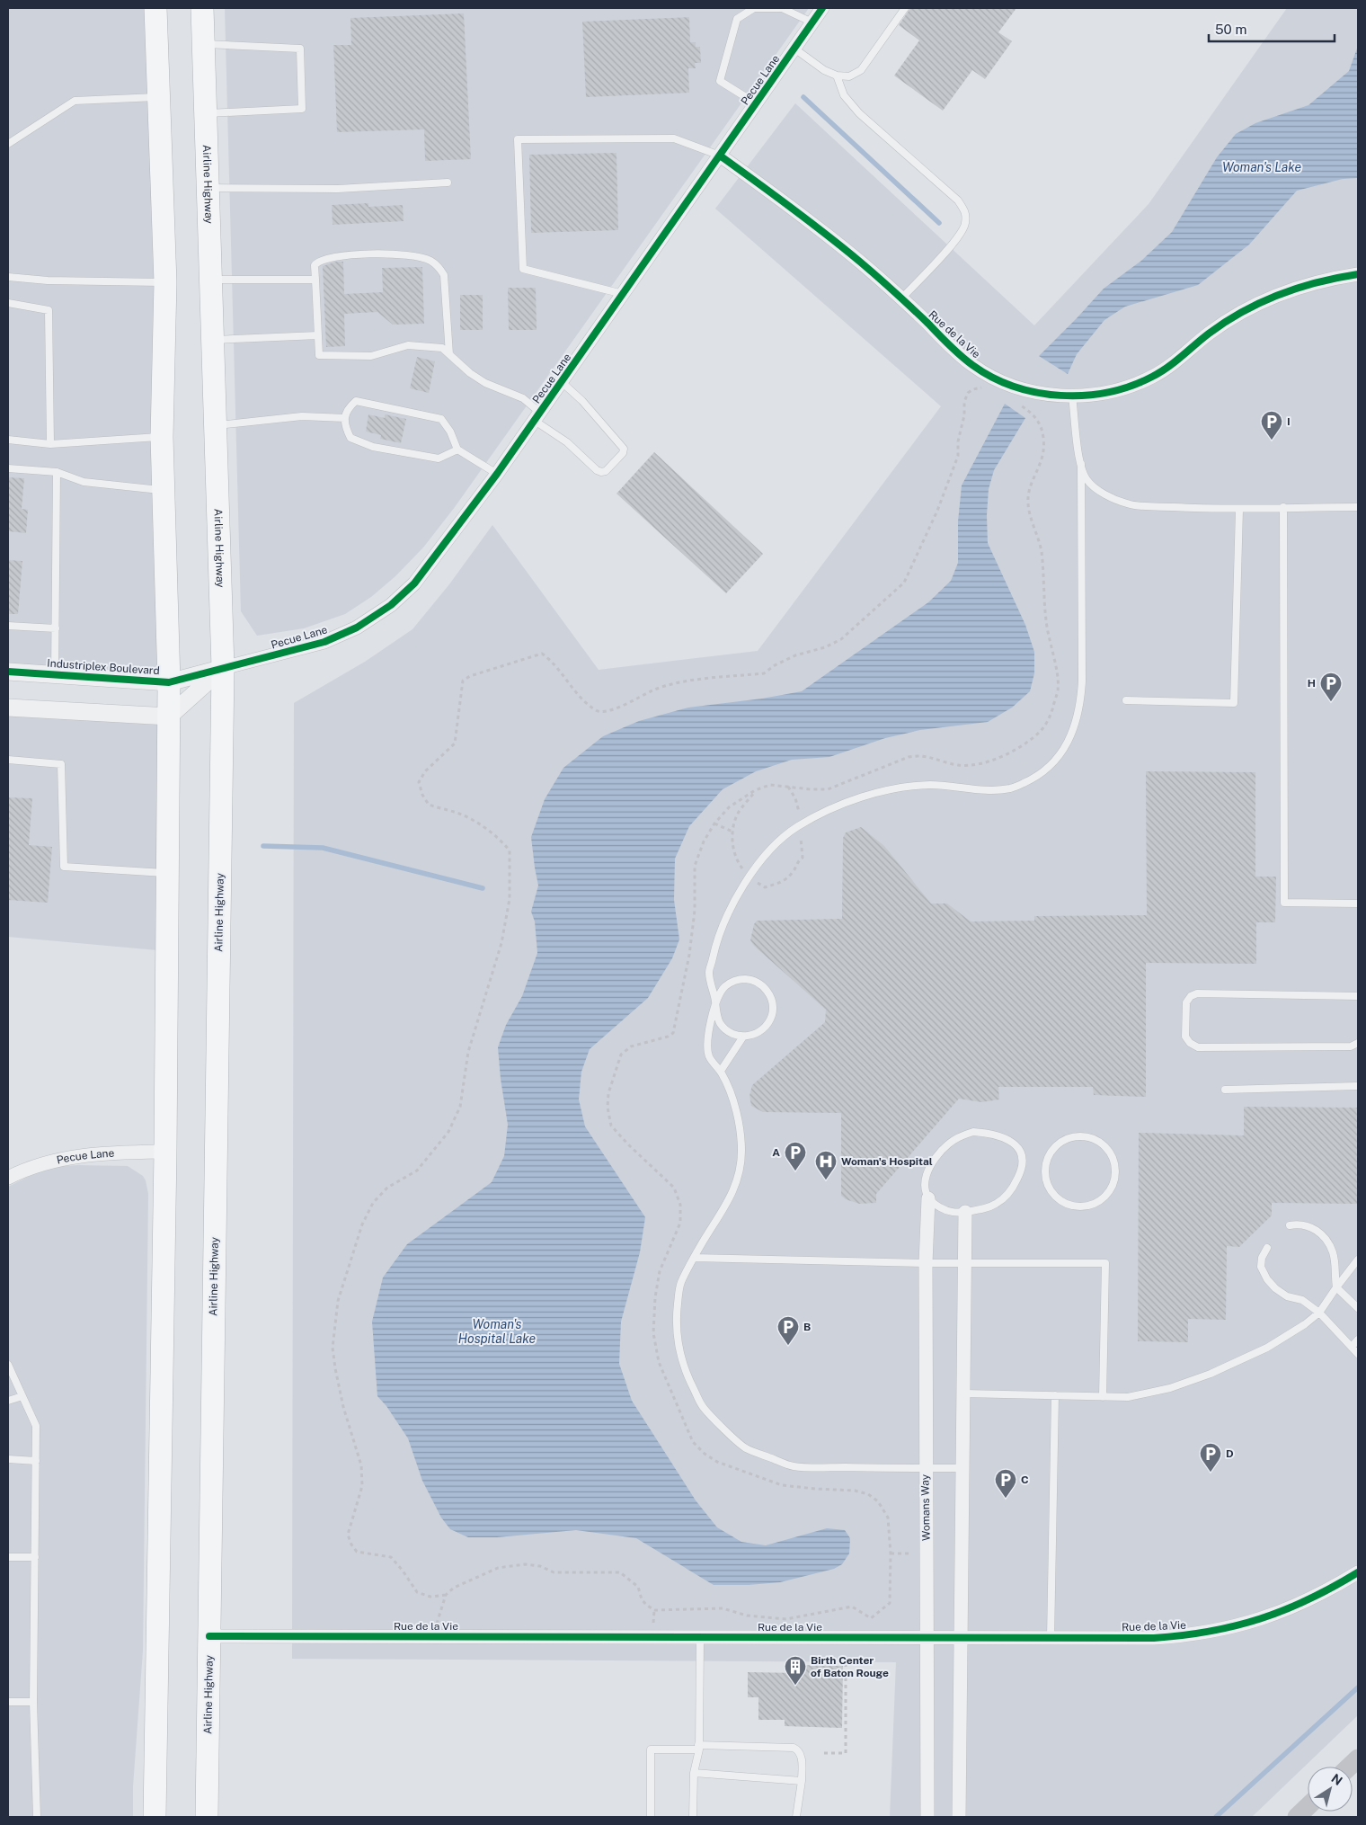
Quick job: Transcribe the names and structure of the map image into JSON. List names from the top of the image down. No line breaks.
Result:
{"streets":{"highway":["Airline Highway"],"street":["Pecue Lane","Rue de la Vie","Industriplex Boulevard","Womans Way"]},"crossings":[["Pecue Lane","Airline Highway"],["Pecue Lane","Rue de la Vie"],["Pecue Lane","Industriplex Boulevard"],["Airline Highway","Rue de la Vie"],["Airline Highway","Industriplex Boulevard"],["Rue de la Vie","Womans Way"]],"water":["Woman's Lake","Woman's Hospital Lake"],"places":{"parking":["I","H","A","B","D","C"],"hospital":["Woman's Hospital"],"building":["Birth Center of Baton Rouge"]},"scale_bar":"50 m","north":"top right"}
